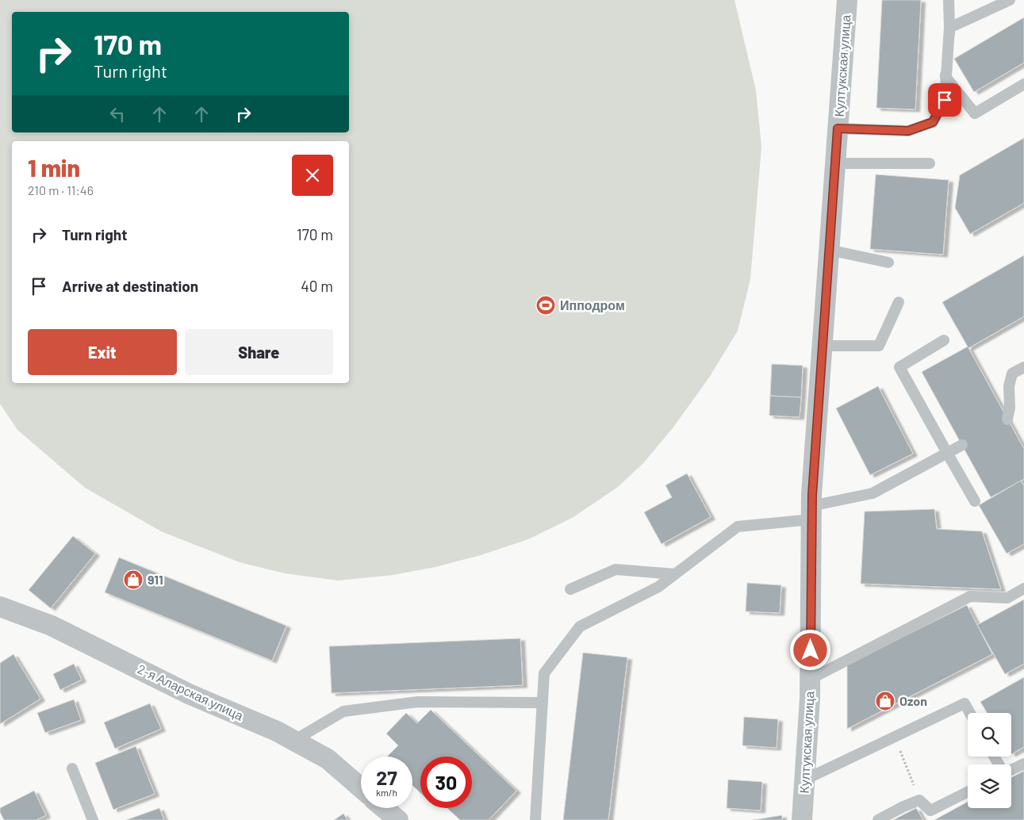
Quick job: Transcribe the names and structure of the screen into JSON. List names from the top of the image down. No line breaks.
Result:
{"streets":{"street":["Култукская улица","2-я Аларская улица"]},"places":{"sports":["Ипподром"],"shop":["911","Ozon"]},"page":{"turn":["170 m","Turn right"],"heading":["1 min","210 m · 11:46"],"list":[{"name":"Turn right","value":"170 m"},{"name":"Arrive at destination","value":"40 m"}],"buttons":["Exit","Share"],"speed":"27 km/h","limit":"30"}}
